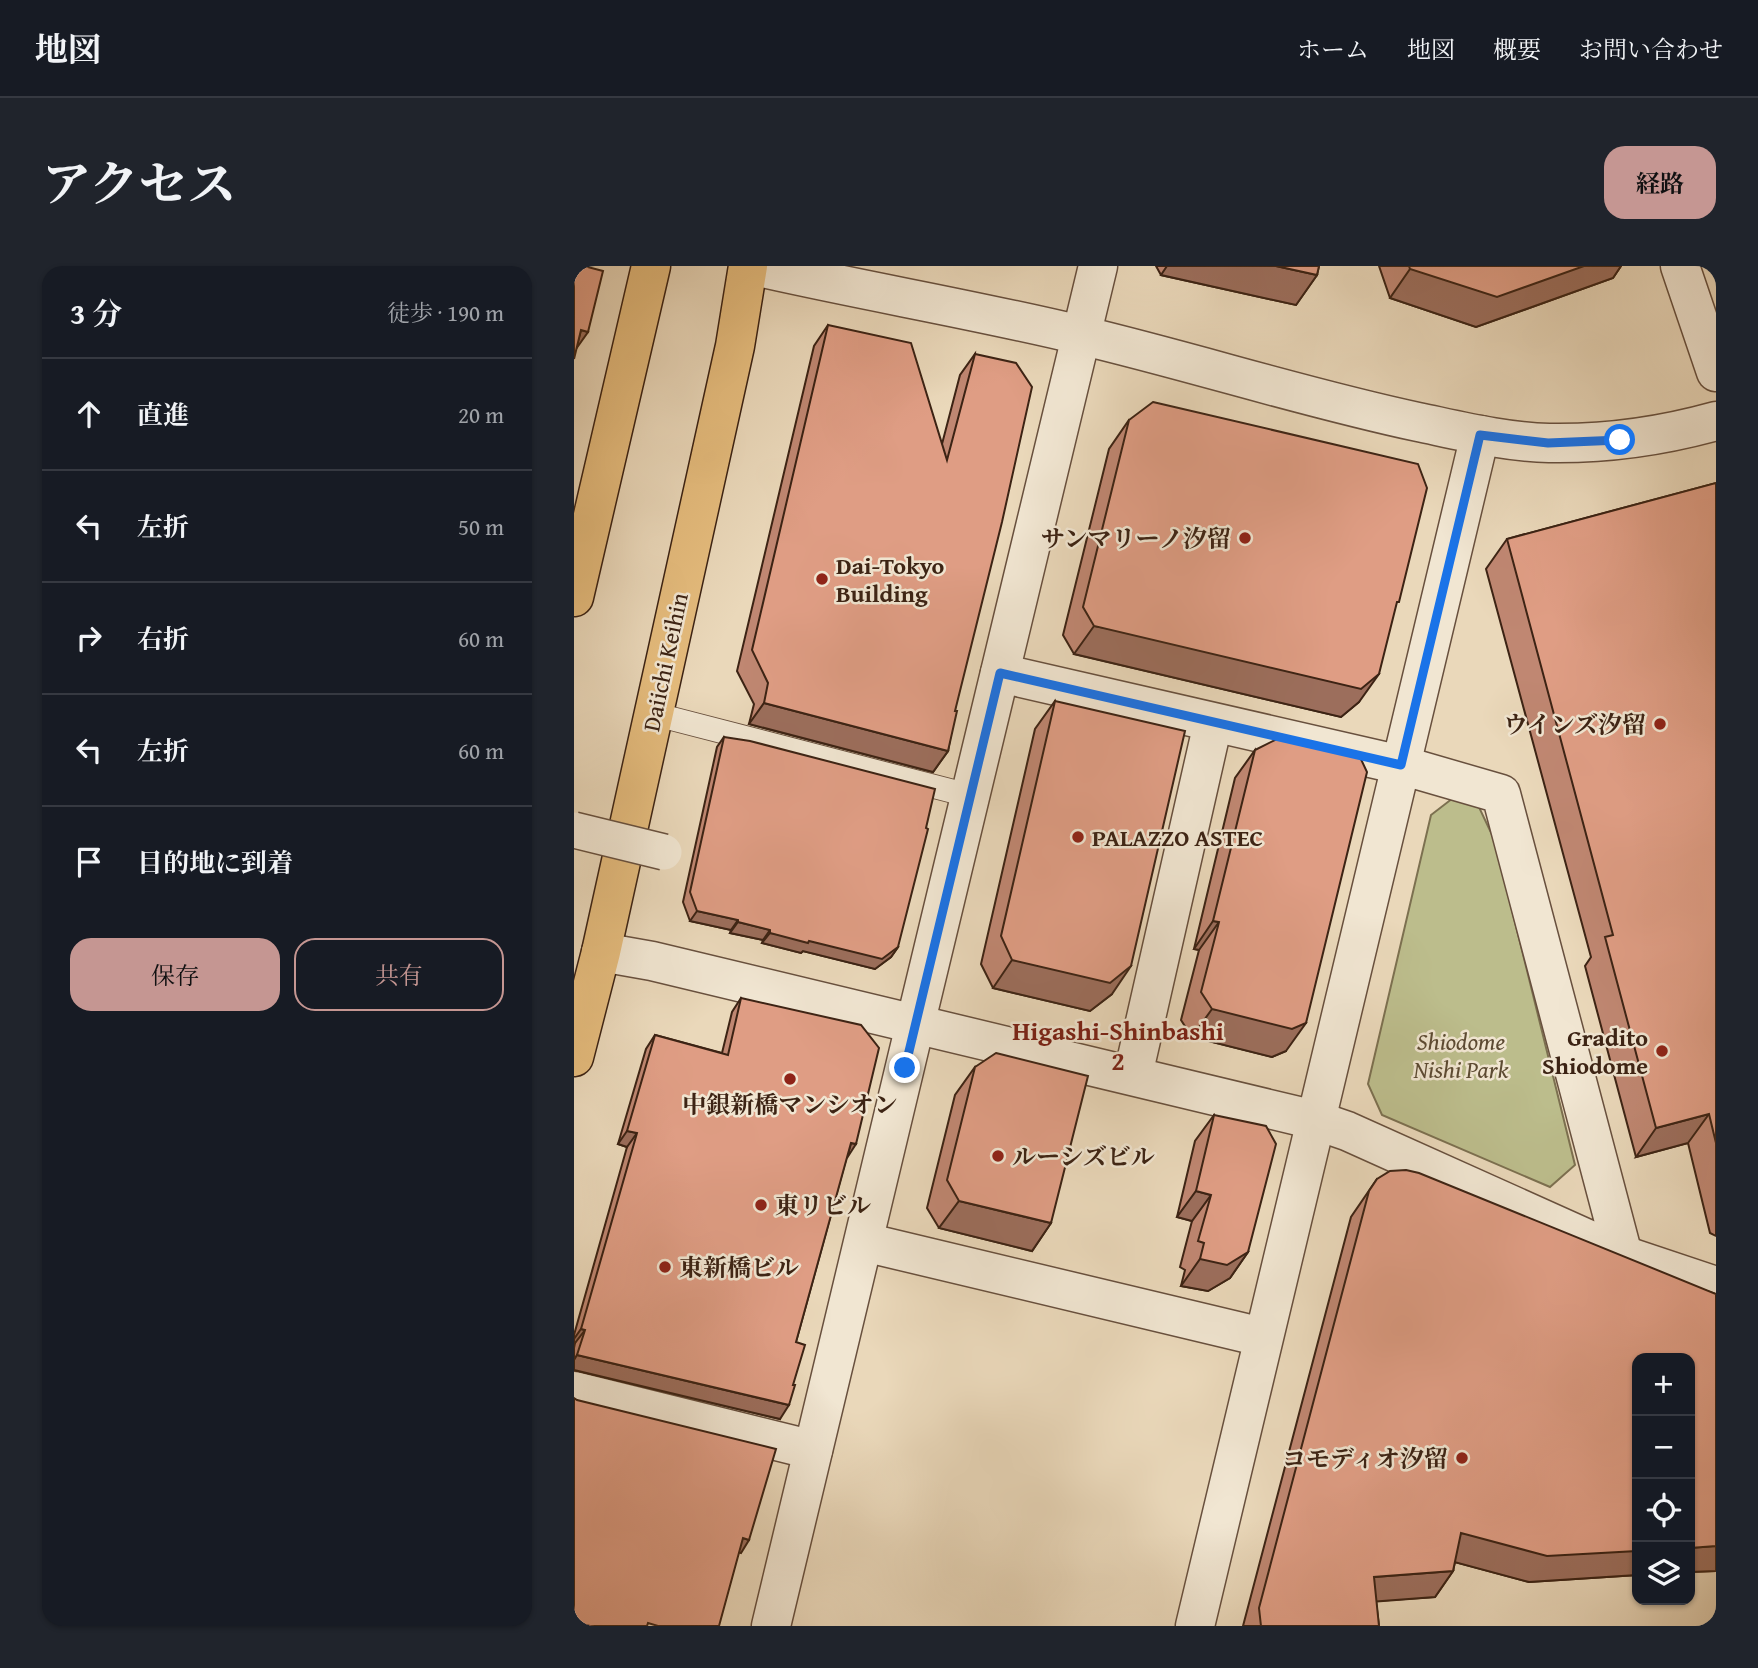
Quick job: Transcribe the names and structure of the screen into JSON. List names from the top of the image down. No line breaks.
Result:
{"streets":{"highway":["Daiichi Keihin"]},"districts":["Higashi-Shinbashi 2"],"parks":["Shiodome Nishi Park"],"places":["サンマリーノ汐留","Dai-Tokyo Building","ウインズ汐留","PALAZZO ASTEC","Gradito Shiodome","中銀新橋マンシオン","ルーシズビル","東リビル","東新橋ビル","コモディオ汐留"],"page":{"header":"地図","nav":["ホーム","地図","概要","お問い合わせ"],"title":"アクセス","buttons":["経路",["保存","共有"]],"heading":["3 分","徒歩 · 190 m"],"list":[["直進","20 m"],["左折","50 m"],["右折","60 m"],["左折","60 m"],"目的地に到着"],"map_buttons":["+","−"]}}
